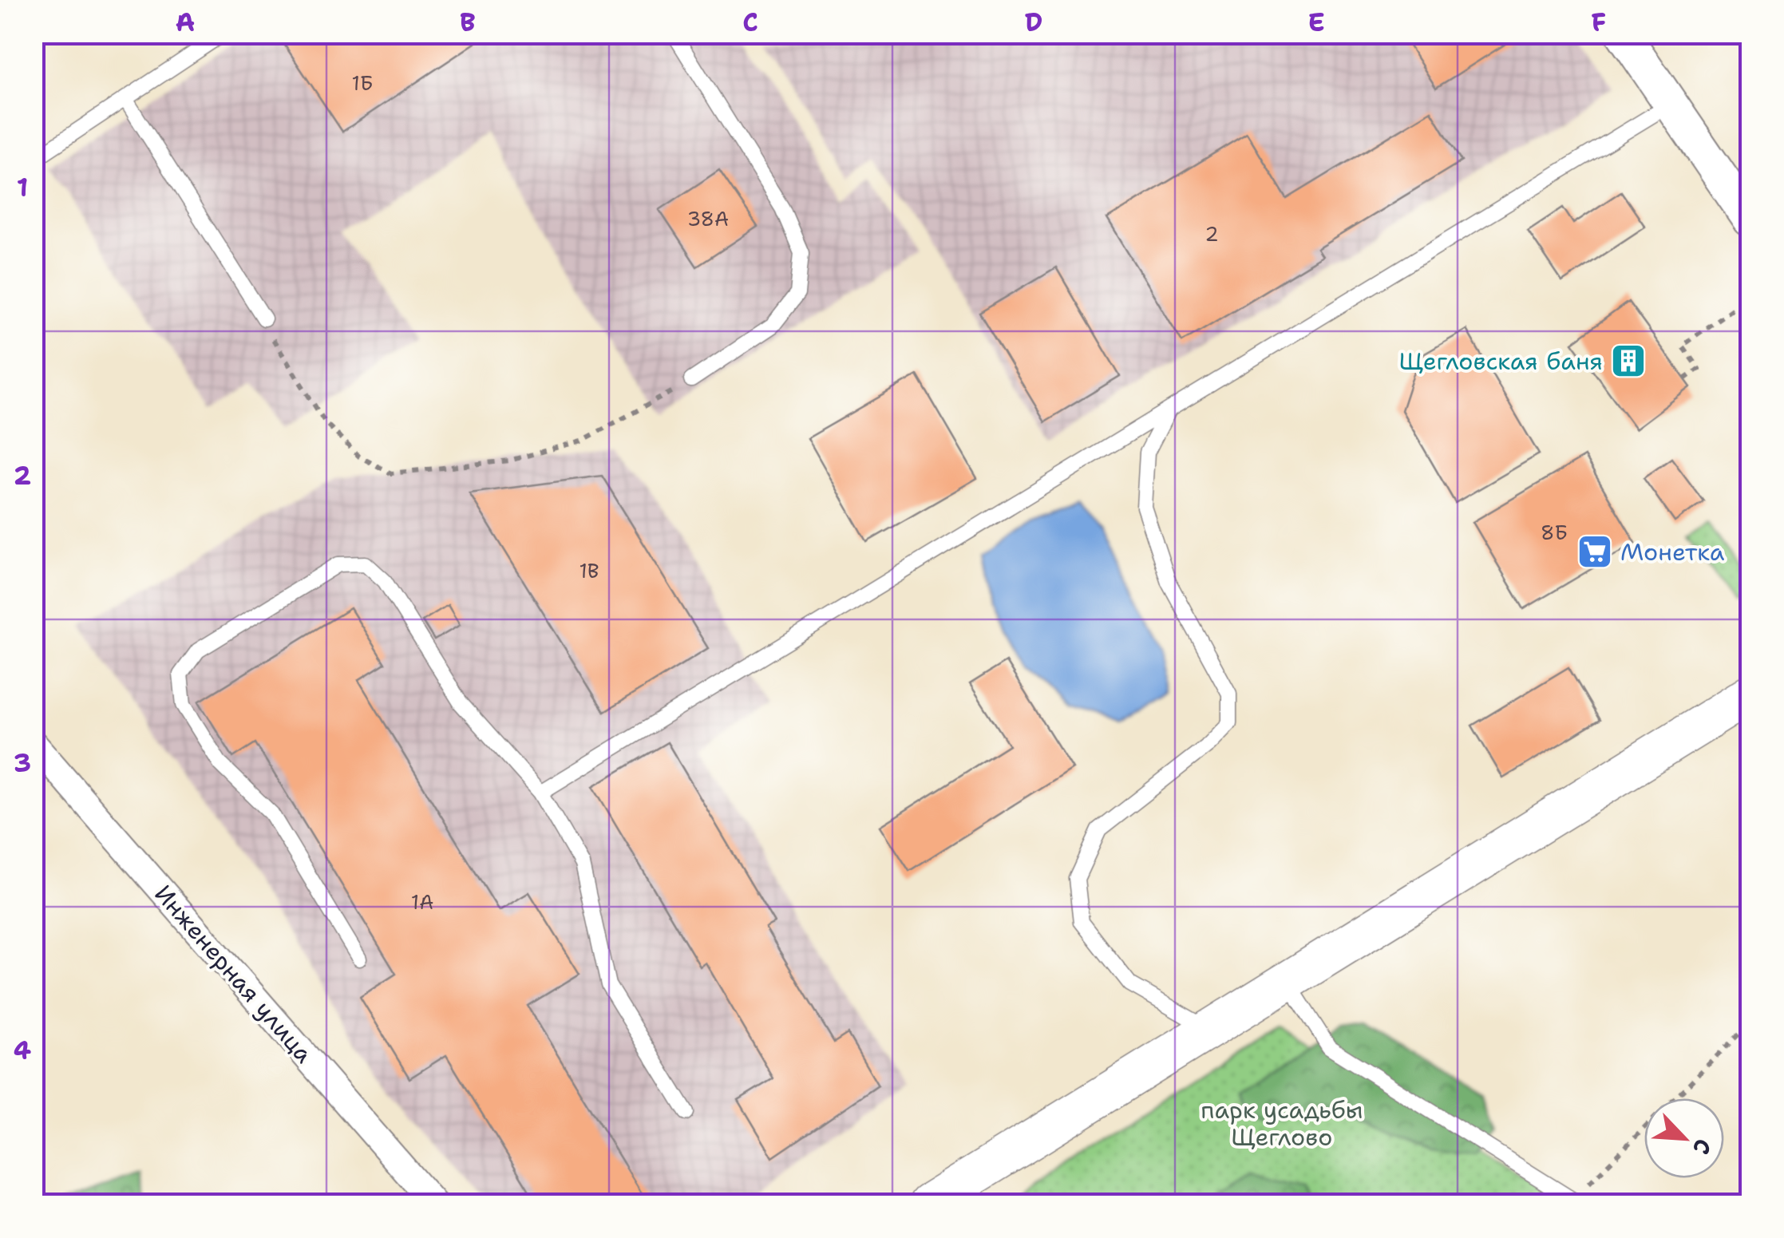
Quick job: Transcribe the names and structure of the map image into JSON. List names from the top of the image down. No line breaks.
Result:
{"streets":{"street":["Инженерная улица"]},"parks":["парк усадьбы Щеглово"],"places":{"building":["Щегловская баня"],"supermarket":["Монетка"]},"house_numbers":["1Б","38А","2","8Б","1В","1А"],"north":"bottom right","grid":{"columns":["A","B","C","D","E","F"],"rows":["1","2","3","4"]}}
